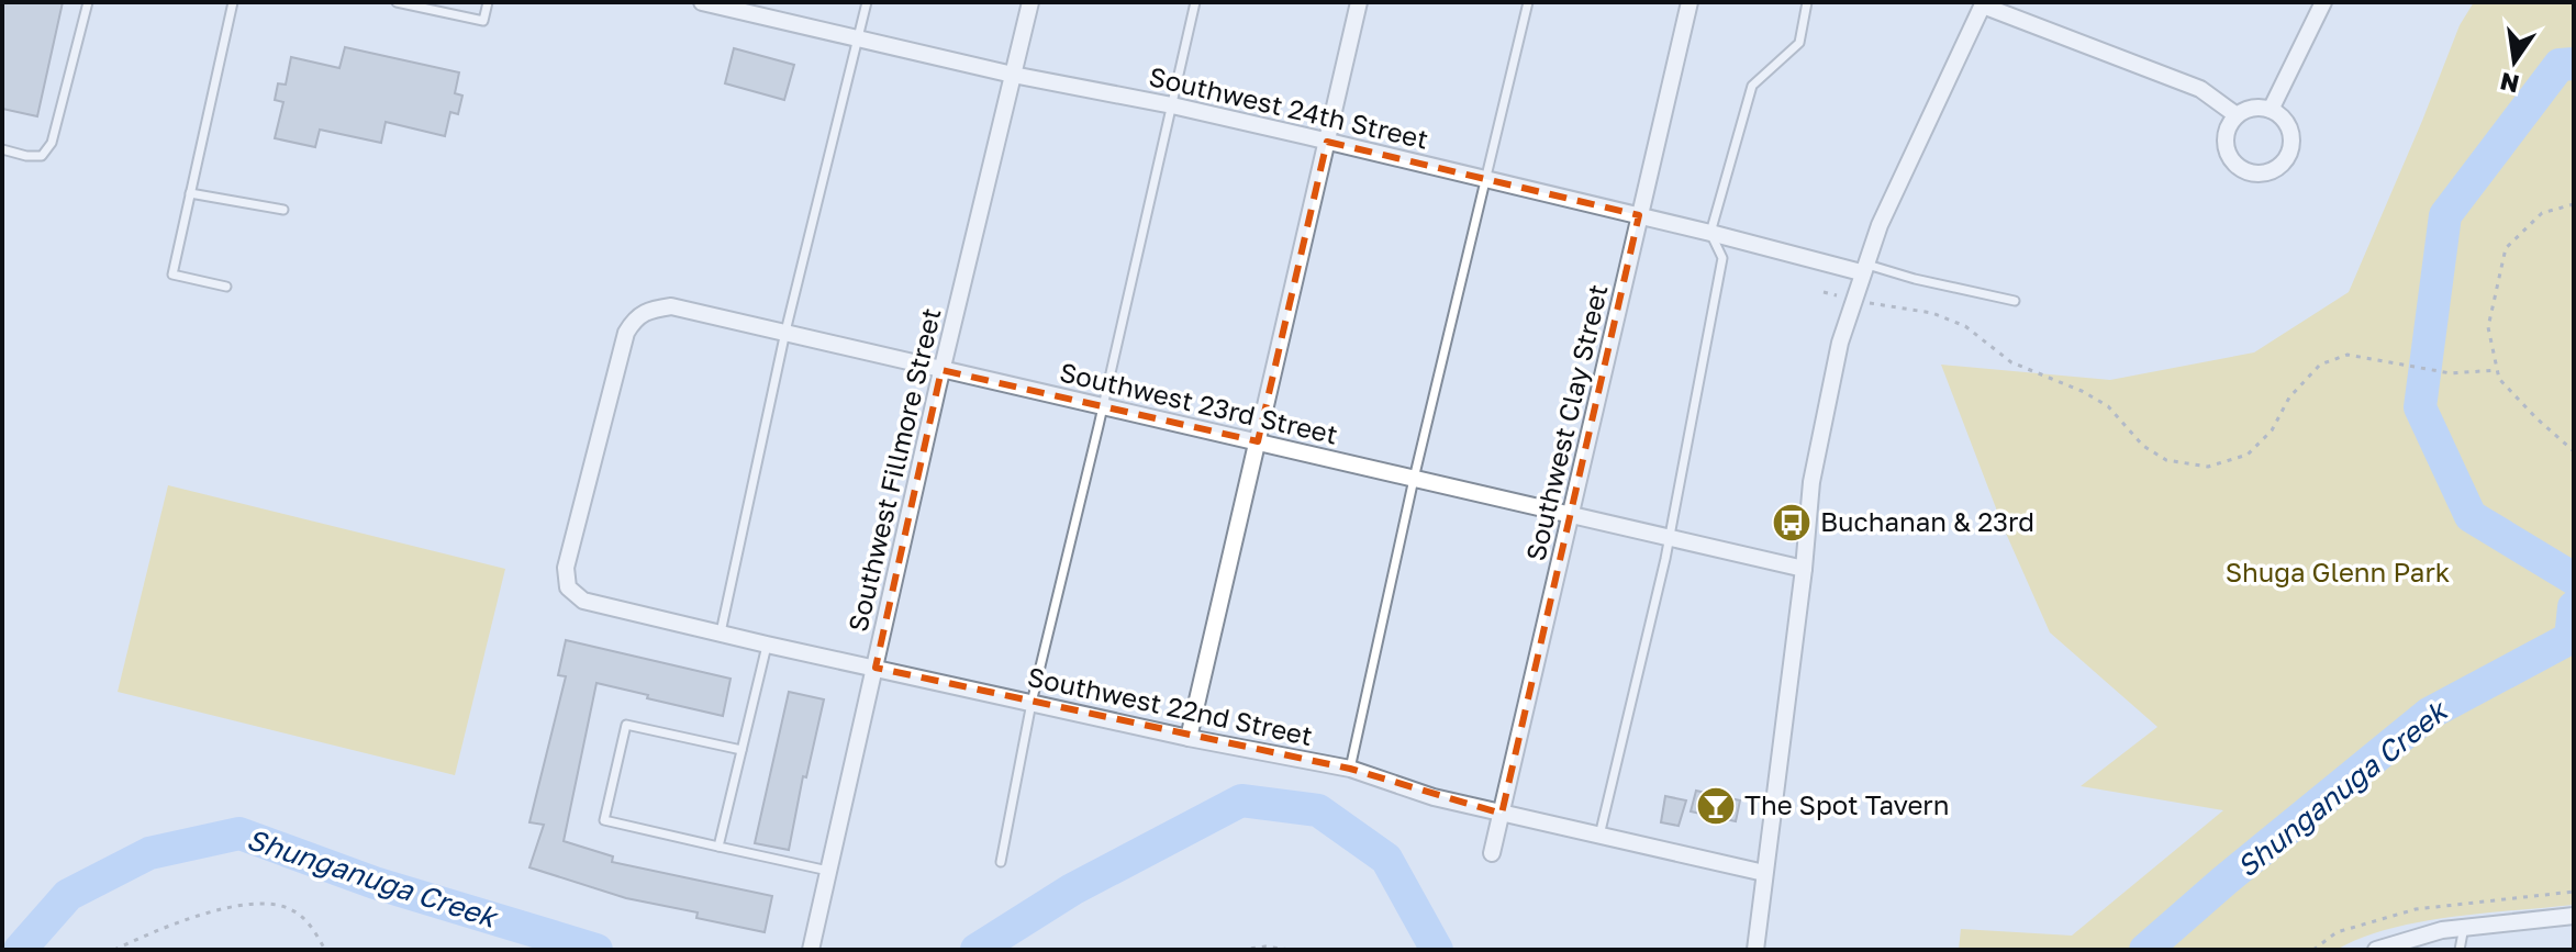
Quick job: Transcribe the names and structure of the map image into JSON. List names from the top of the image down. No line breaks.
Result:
{"streets":{"street":["Southwest 24th Street","Southwest 23rd Street","Southwest Clay Street","Southwest Fillmore Street","Southwest 22nd Street"]},"crossings":[["Southwest 24th Street","Southwest Clay Street"],["Southwest 24th Street","Southwest Fillmore Street"],["Southwest 23rd Street","Southwest Clay Street"],["Southwest 23rd Street","Southwest Fillmore Street"],["Southwest 23rd Street","Southwest 22nd Street"],["Southwest Clay Street","Southwest 22nd Street"],["Southwest Fillmore Street","Southwest 22nd Street"]],"water":["Shunganuga Creek"],"parks":["Shuga Glenn Park"],"places":{"bus stop":["Buchanan & 23rd"],"bar":["The Spot Tavern"]},"north":"bottom"}
